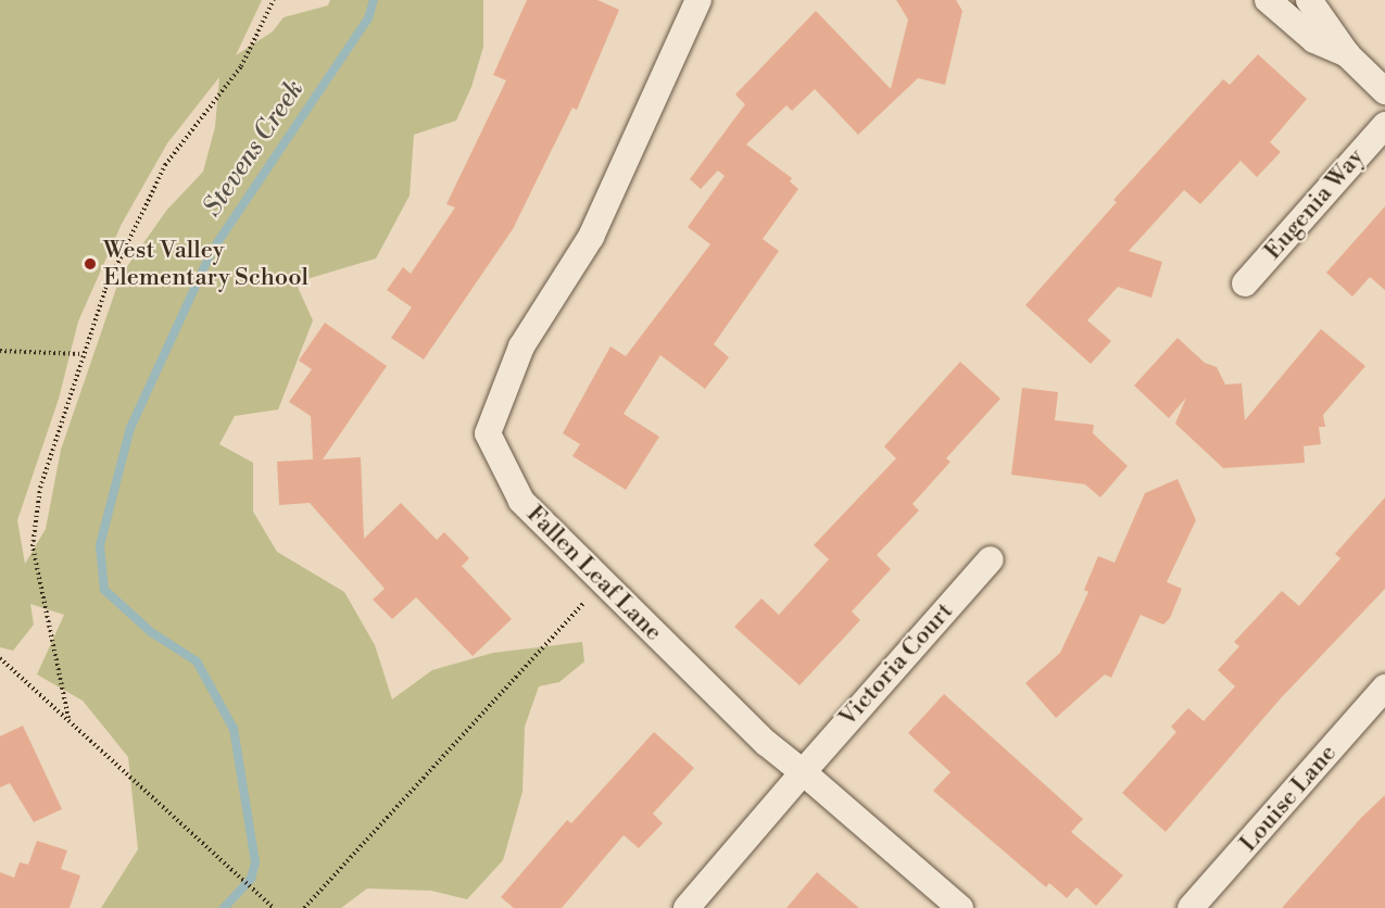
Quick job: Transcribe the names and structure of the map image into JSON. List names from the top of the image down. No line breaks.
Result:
{"streets":{"street":["Eugenia Way","Fallen Leaf Lane","Victoria Court","Louise Lane"]},"crossings":[["Fallen Leaf Lane","Victoria Court"]],"water":["Stevens Creek"],"places":["West Valley Elementary School"]}
